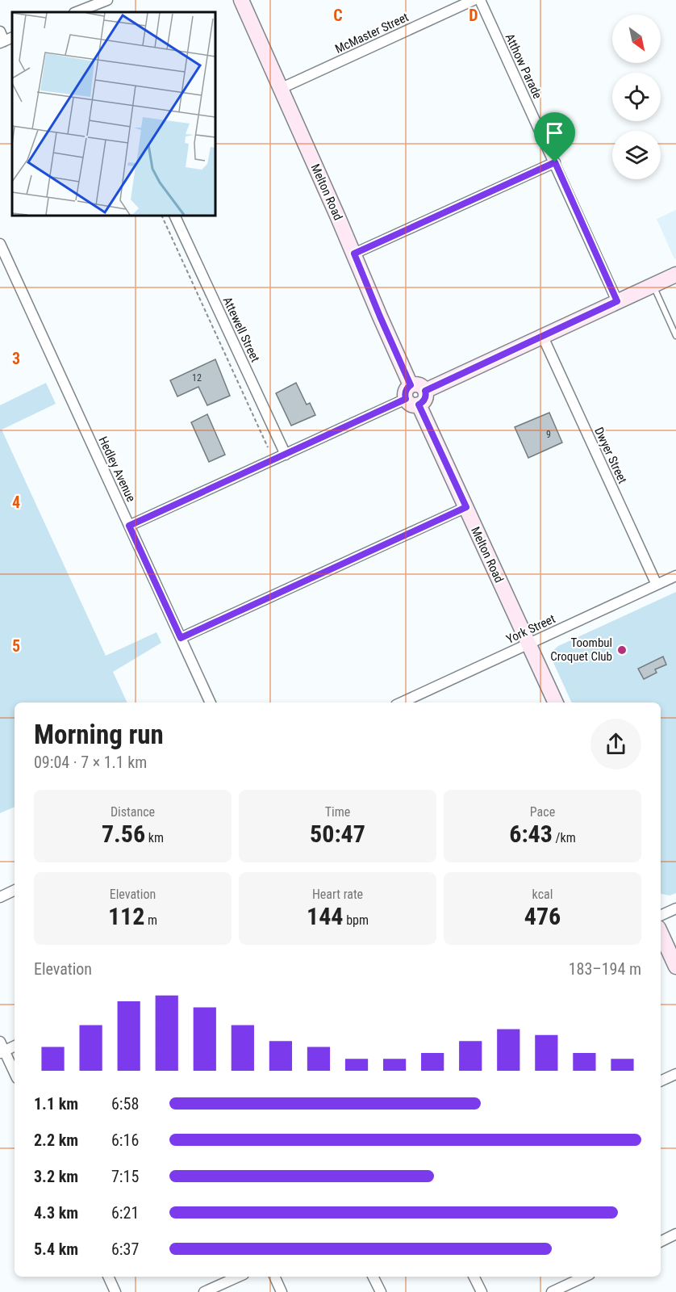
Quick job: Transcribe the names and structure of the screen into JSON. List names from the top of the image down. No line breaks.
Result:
{"streets":{"street":["McMaster Street","Atthow Parade","Melton Road","Attewell Street","Dwyer Street","Hedley Avenue","York Street"]},"crossings":[["McMaster Street","Melton Road"],["Melton Road","York Street"],["Dwyer Street","York Street"]],"places":["Toombul Croquet Club"],"house_numbers":["12","9"],"north":"bottom right","page":{"heading":["Morning run","09:04 · 7 × 1.1 km"],"stats":[["Distance","7.56 km"],["Time","50:47"],["Pace","6:43 /km"],["Elevation","112 m"],["Heart rate","144 bpm"],["kcal","476"]],"chart":["Elevation","183–194 m"],"list":[{"name":"1.1 km","note":"6:58"},{"name":"2.2 km","note":"6:16"},{"name":"3.2 km","note":"7:15"},{"name":"4.3 km","note":"6:21"},{"name":"5.4 km","note":"6:37"}]},"grid":{"columns":["C","D"],"rows":["3","4","5"]}}
